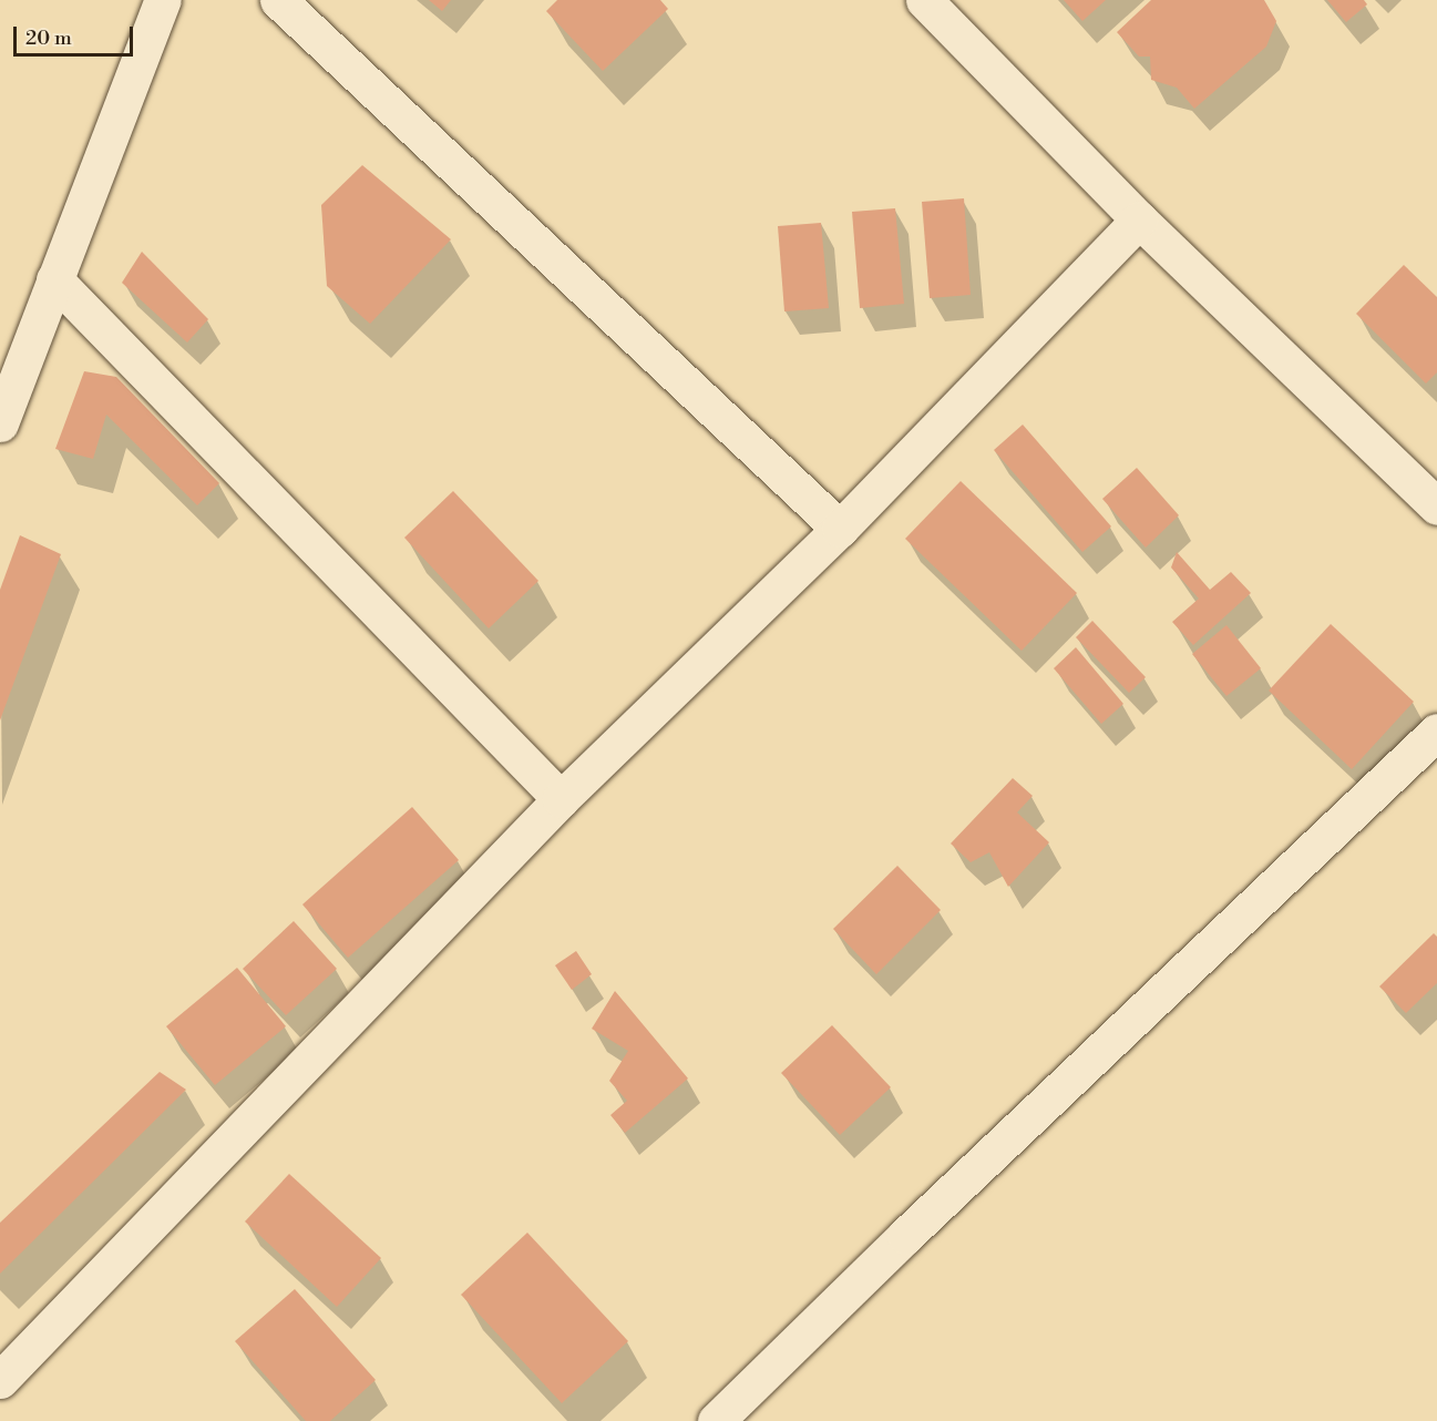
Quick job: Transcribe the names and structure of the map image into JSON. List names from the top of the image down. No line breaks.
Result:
{"scale_bar":"20 m"}
